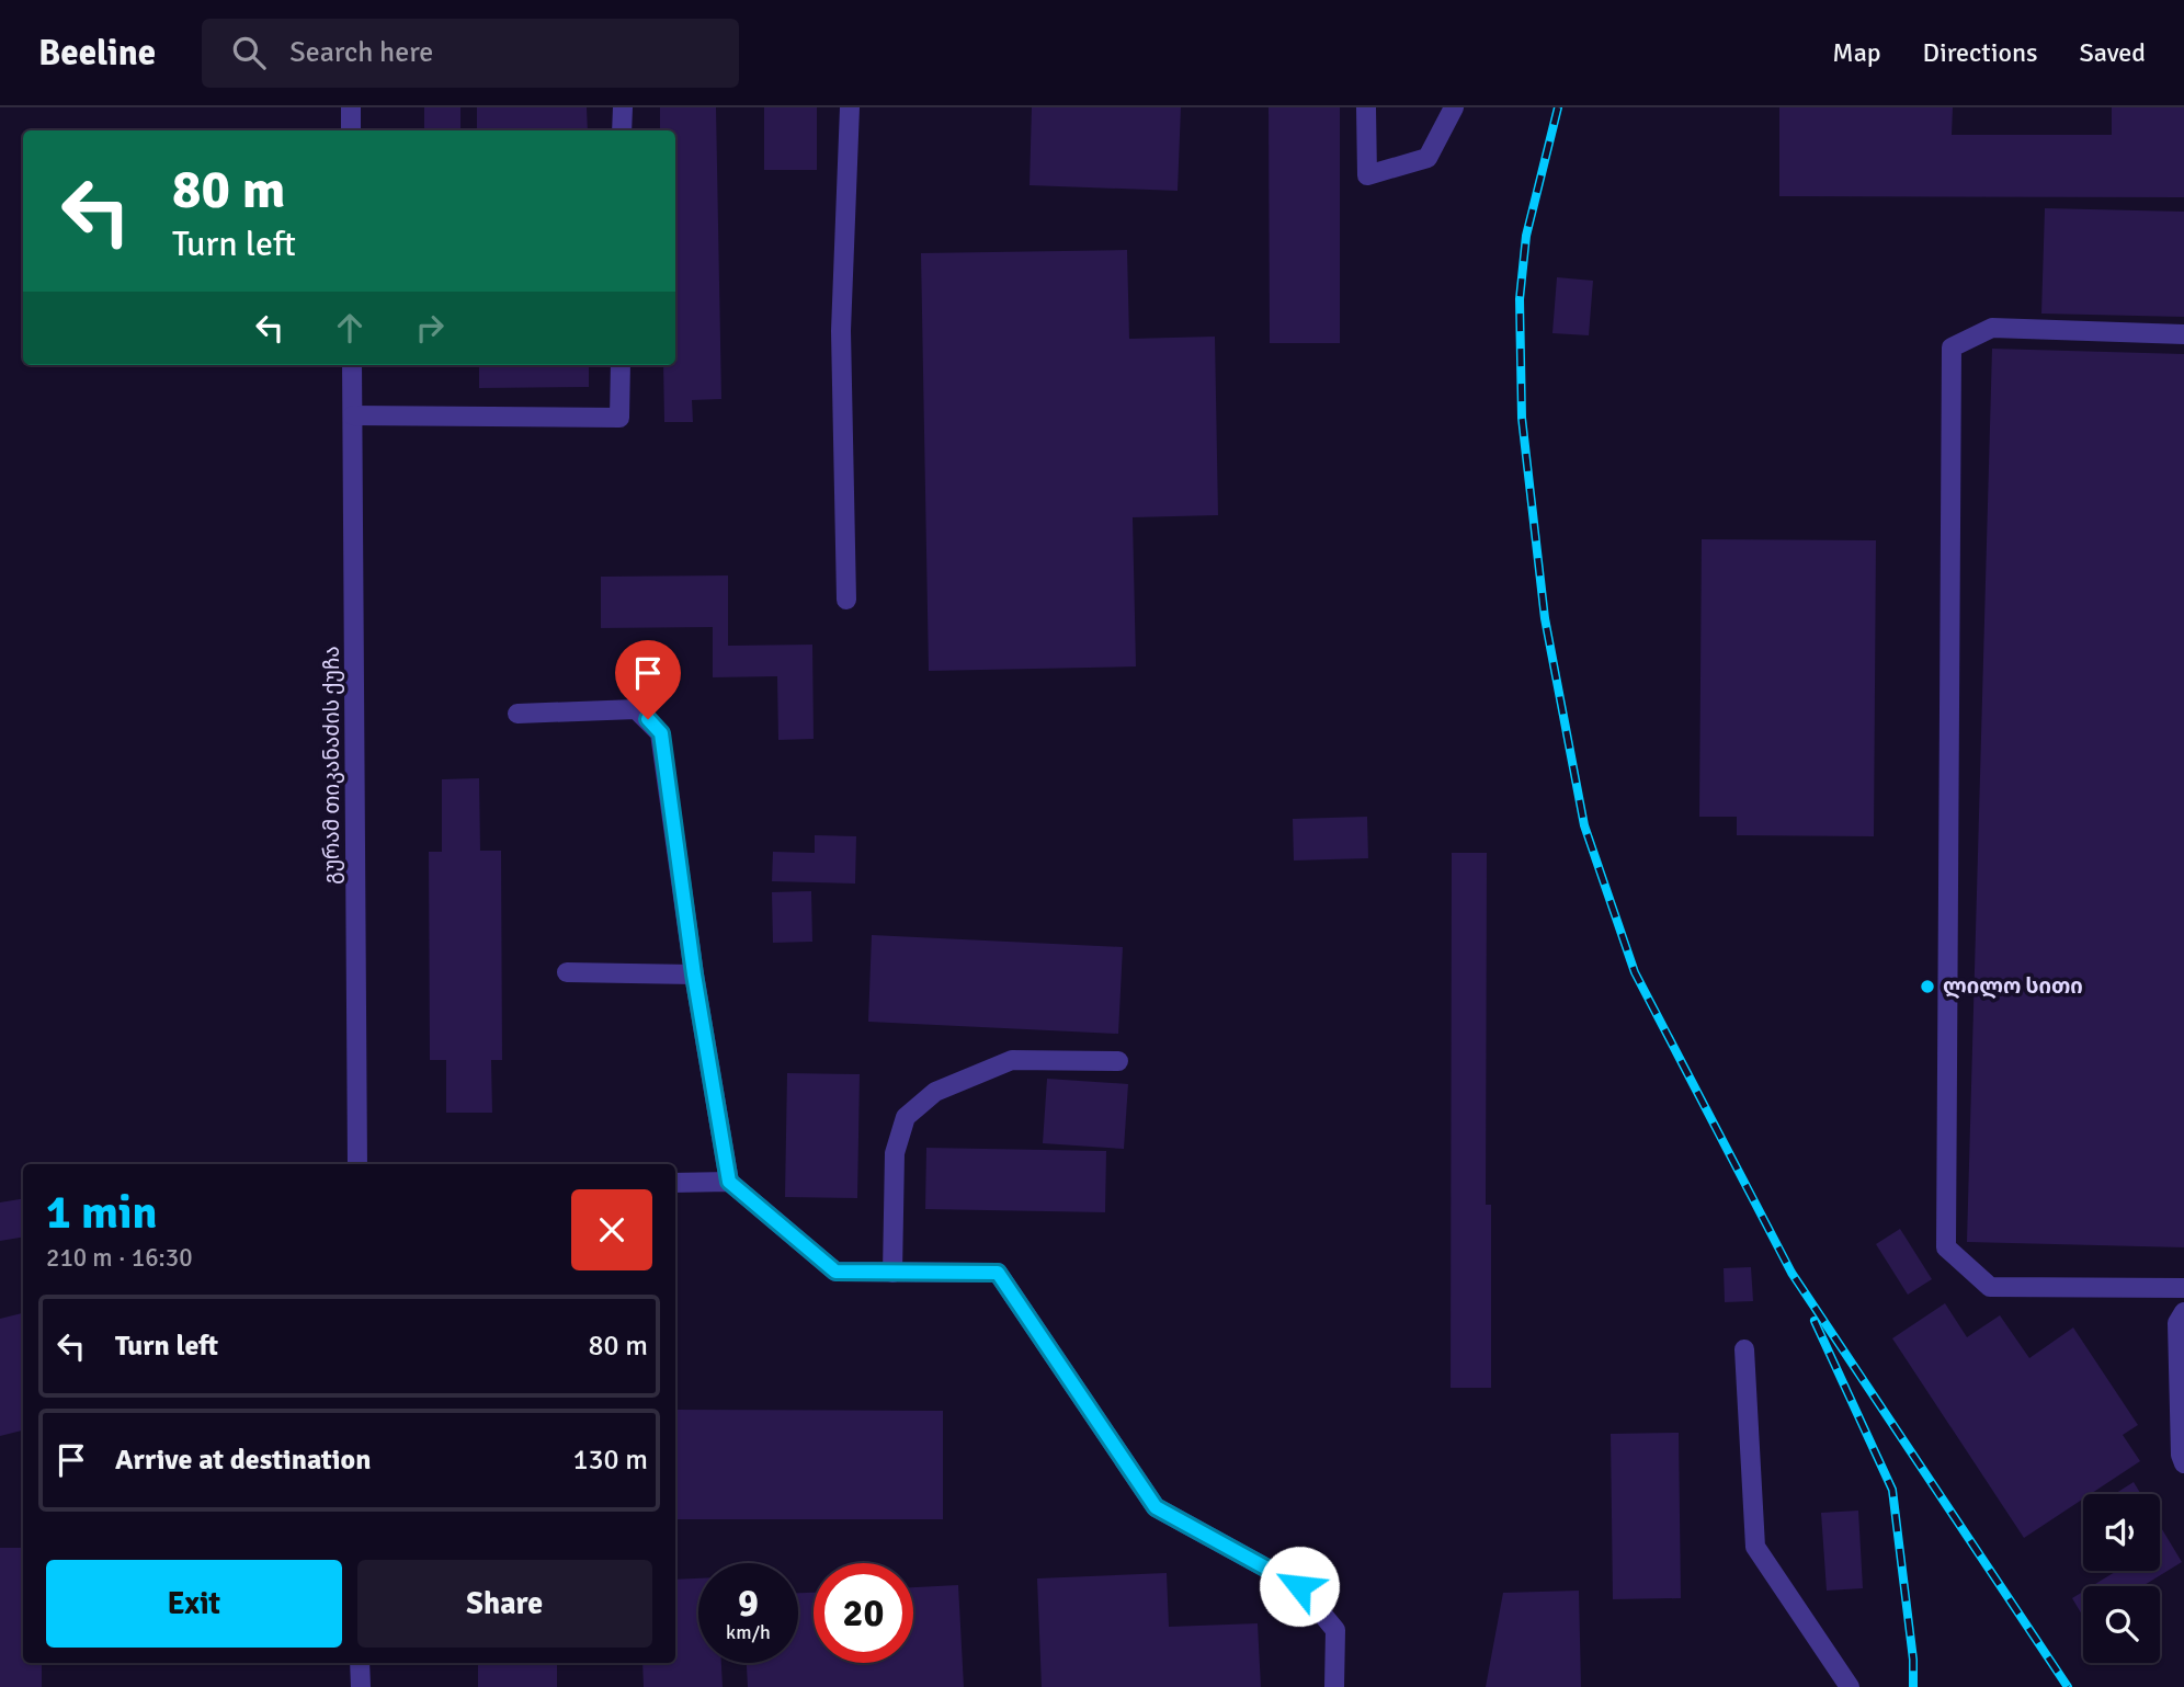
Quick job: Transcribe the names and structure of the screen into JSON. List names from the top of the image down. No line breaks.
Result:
{"streets":{"street":["გურამ თიკანაძის ქუჩა"]},"places":["ლილო სითი"],"page":{"header":"Beeline","search":"Search here","nav":["Map","Directions","Saved"],"turn":["80 m","Turn left"],"heading":["1 min","210 m · 16:30"],"list":[{"name":"Turn left","value":"80 m"},{"name":"Arrive at destination","value":"130 m"}],"buttons":["Exit","Share"],"speed":"9 km/h","limit":"20"}}
